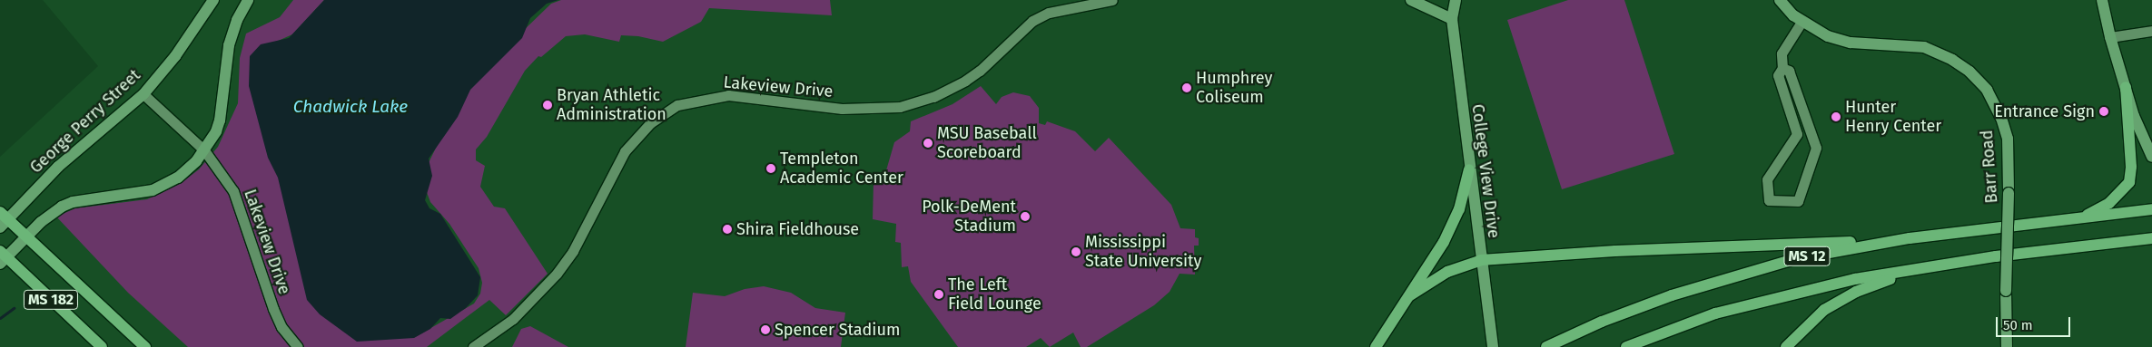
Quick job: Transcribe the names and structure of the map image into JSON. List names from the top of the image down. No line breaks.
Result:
{"streets":{"main road":["MS 12","MS 182"],"street":["Lakeview Drive","George Perry Street","Barr Road","College View Drive"]},"crossings":[["Lakeview Drive","George Perry Street"],["George Perry Street","MS 182"]],"water":["Chadwick Lake"],"places":["Humphrey Coliseum","Bryan Athletic Administration","Entrance Sign","Hunter Henry Center","MSU Baseball Scoreboard","Templeton Academic Center","Polk-DeMent Stadium","Shira Fieldhouse","Mississippi State University","The Left Field Lounge","Spencer Stadium"],"scale_bar":"50 m"}
